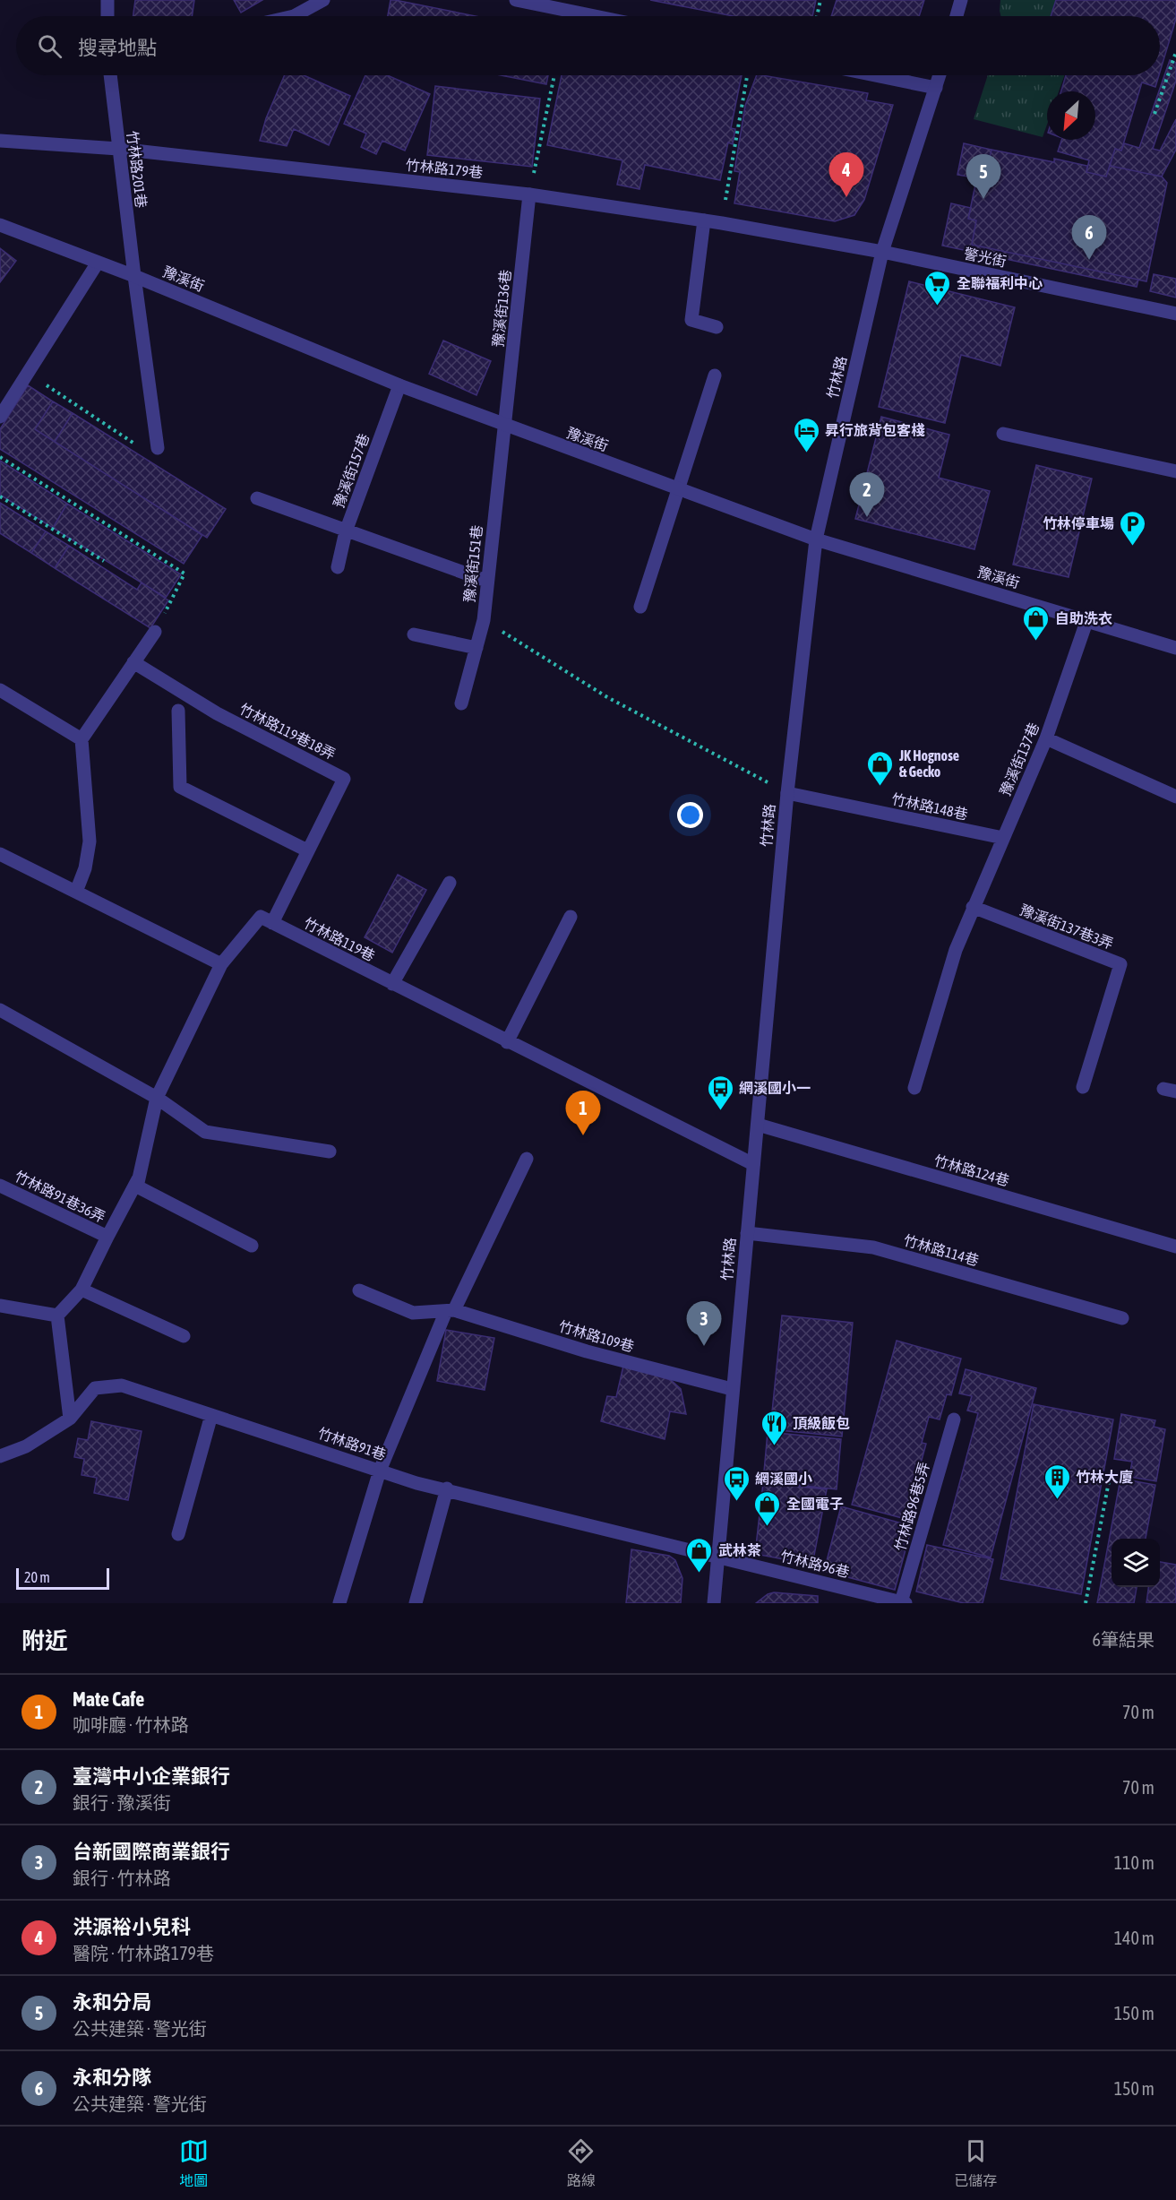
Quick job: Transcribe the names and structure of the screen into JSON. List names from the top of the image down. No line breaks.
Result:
{"streets":{"street":["竹林路179巷","竹林路201巷","警光街","豫溪街","豫溪街136巷","竹林路","豫溪街157巷","豫溪街151巷","竹林路119巷18弄","豫溪街137巷","竹林路148巷","豫溪街137巷3弄","竹林路119巷","竹林路124巷","竹林路91巷36弄","竹林路114巷","竹林路109巷","竹林路91巷","竹林路96巷5弄","竹林路96巷"]},"crossings":[["竹林路179巷","竹林路201巷"],["竹林路179巷","警光街"],["竹林路179巷","豫溪街136巷"],["竹林路179巷","竹林路"],["竹林路201巷","豫溪街"],["警光街","竹林路"],["豫溪街","豫溪街136巷"],["豫溪街","竹林路"],["豫溪街","豫溪街157巷"],["豫溪街","豫溪街151巷"],["豫溪街","豫溪街137巷"],["豫溪街136巷","豫溪街151巷"],["竹林路","竹林路148巷"],["竹林路","竹林路119巷"],["竹林路","竹林路124巷"],["竹林路","竹林路114巷"],["竹林路","竹林路109巷"],["竹林路","竹林路91巷"],["竹林路","竹林路96巷"],["竹林路119巷18弄","竹林路119巷"],["豫溪街137巷","竹林路148巷"],["豫溪街137巷","豫溪街137巷3弄"],["竹林路91巷","竹林路96巷"],["竹林路96巷5弄","竹林路96巷"]],"places":{"supermarket":["全聯福利中心"],"hotel":["昇行旅背包客棧"],"parking":["竹林停車場"],"shop":["自助洗衣","JK Hognose & Gecko","全國電子","武林茶"],"bus stop":["網溪國小一","網溪國小"],"restaurant":["頂級飯包"],"building":["竹林大廈"]},"scale_bar":"20 m","north":"bottom left","page":{"search":"搜尋地點","pins":["4","5","6","2","1","3"],"scale":"20 m","heading":["附近","6筆結果"],"list":[{"mark":"1","name":"Mate Cafe","note":"咖啡廳 · 竹林路","value":"70 m"},{"mark":"2","name":"臺灣中小企業銀行","note":"銀行 · 豫溪街","value":"70 m"},{"mark":"3","name":"台新國際商業銀行","note":"銀行 · 竹林路","value":"110 m"},{"mark":"4","name":"洪源裕小兒科","note":"醫院 · 竹林路179巷","value":"140 m"},{"mark":"5","name":"永和分局","note":"公共建築 · 警光街","value":"150 m"},{"mark":"6","name":"永和分隊","note":"公共建築 · 警光街","value":"150 m"}],"nav":["地圖","路線","已儲存"]}}
